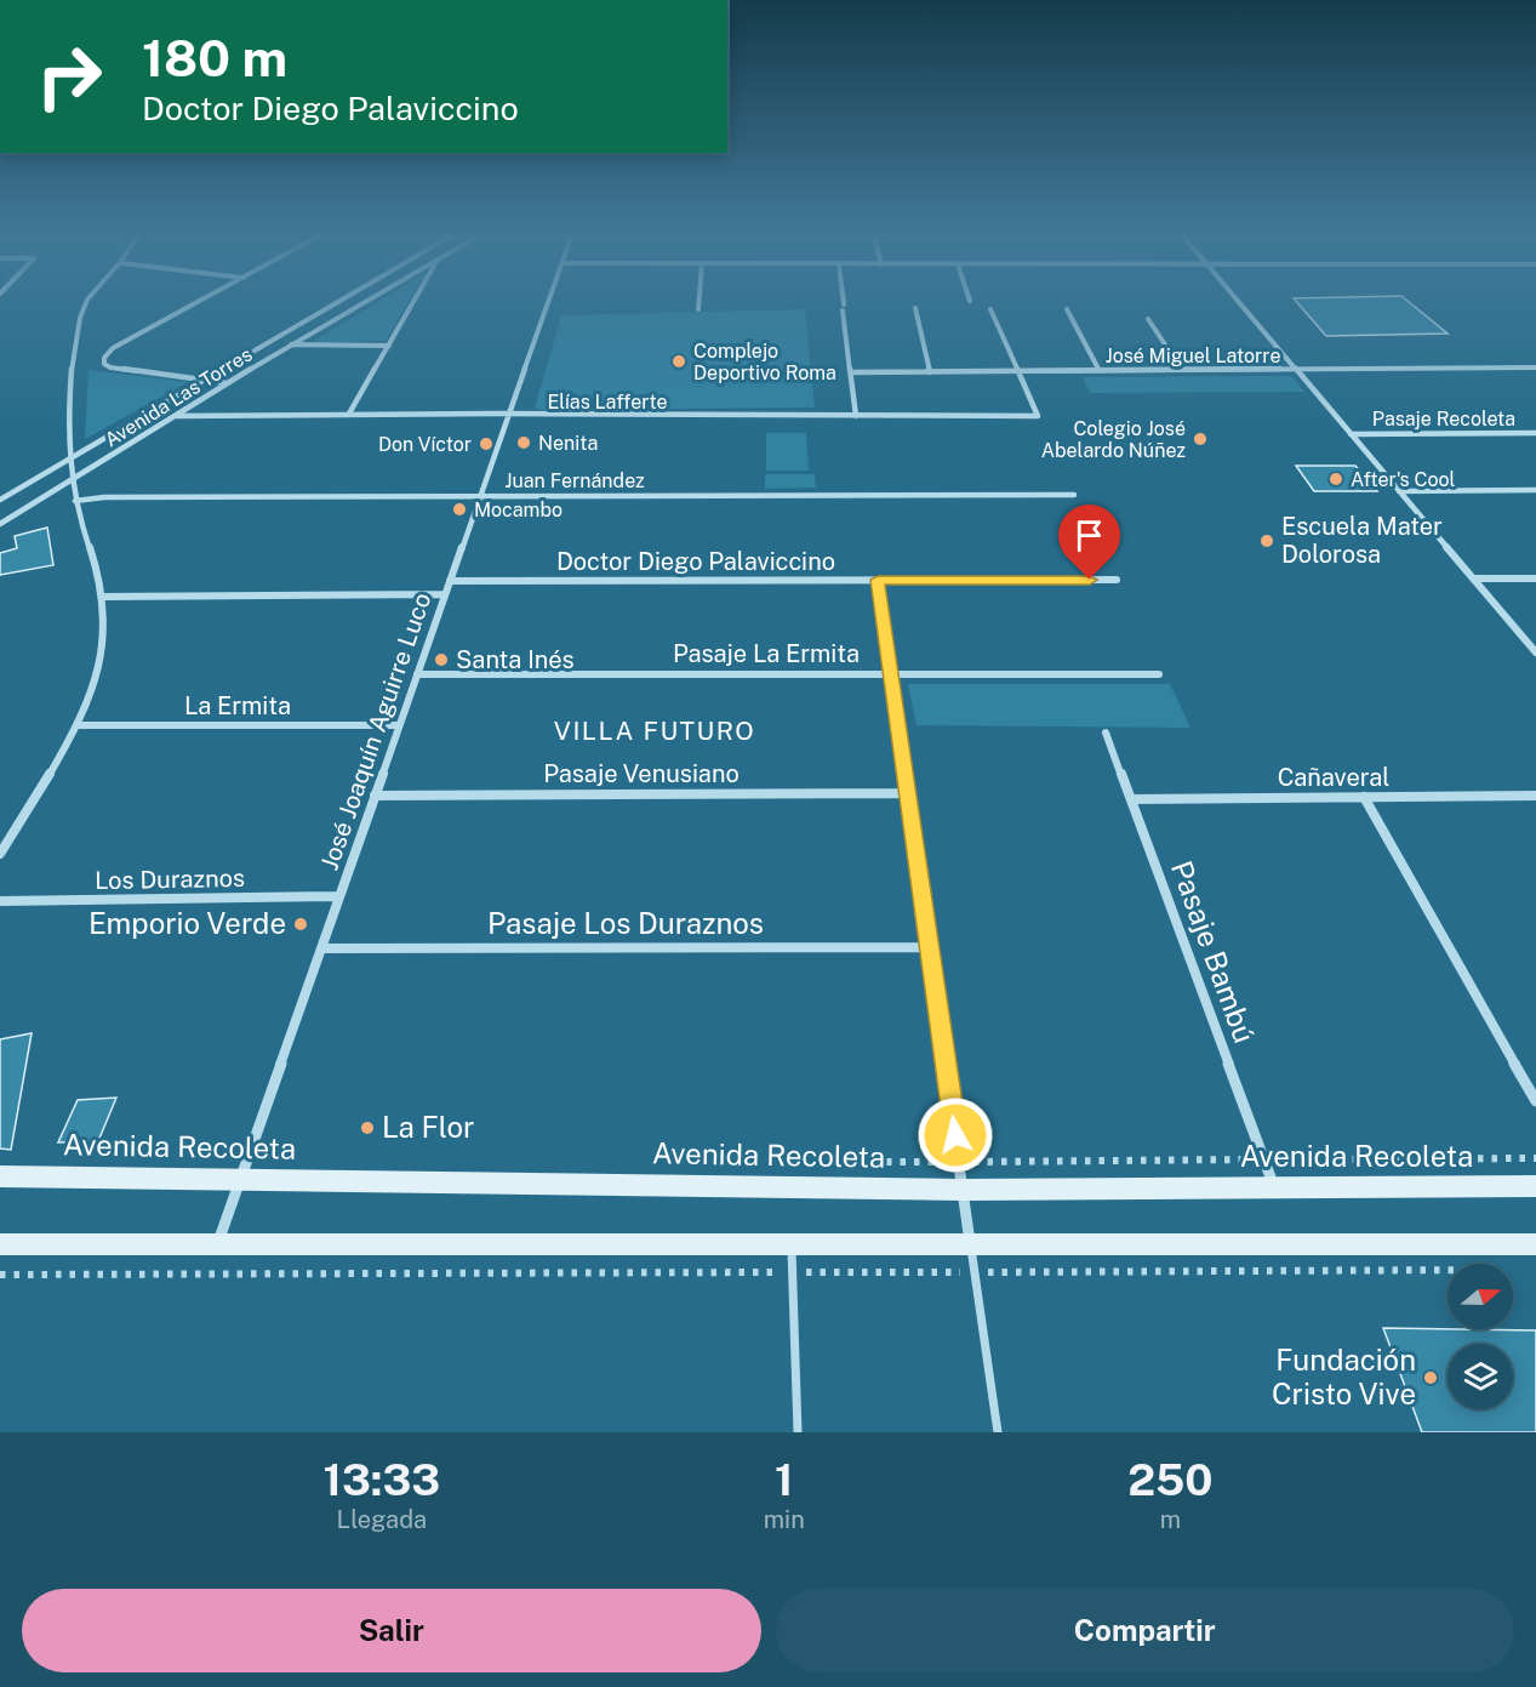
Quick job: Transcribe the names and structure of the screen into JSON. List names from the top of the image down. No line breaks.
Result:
{"streets":{"main road":["Avenida Recoleta"],"street":["José Miguel Latorre","Avenida Las Torres","Elías Lafferte","Pasaje Recoleta","Juan Fernández","Doctor Diego Palaviccino","Pasaje La Ermita","La Ermita","José Joaquín Aguirre Luco","Pasaje Venusiano","Cañaveral","Los Duraznos","Pasaje Los Duraznos","Pasaje Bambú"]},"crossings":[["José Miguel Latorre","Elías Lafferte"],["Avenida Las Torres","Elías Lafferte"],["Elías Lafferte","José Joaquín Aguirre Luco"],["Juan Fernández","José Joaquín Aguirre Luco"],["Doctor Diego Palaviccino","José Joaquín Aguirre Luco"],["Pasaje La Ermita","José Joaquín Aguirre Luco"],["La Ermita","José Joaquín Aguirre Luco"],["José Joaquín Aguirre Luco","Pasaje Venusiano"],["José Joaquín Aguirre Luco","Los Duraznos"],["José Joaquín Aguirre Luco","Pasaje Los Duraznos"],["José Joaquín Aguirre Luco","Avenida Recoleta"],["Cañaveral","Pasaje Bambú"],["Pasaje Bambú","Avenida Recoleta"]],"districts":["VILLA FUTURO"],"places":["Complejo Deportivo Roma","Colegio José Abelardo Núñez","Nenita","Don Víctor","After's Cool","Mocambo","Escuela Mater Dolorosa","Santa Inés","Emporio Verde","La Flor","Fundación Cristo Vive"],"north":"right","page":{"turn":["180 m","Doctor Diego Palaviccino"],"eta":["13:33","Llegada","1","min","250","m"],"buttons":["Salir","Compartir"]}}
